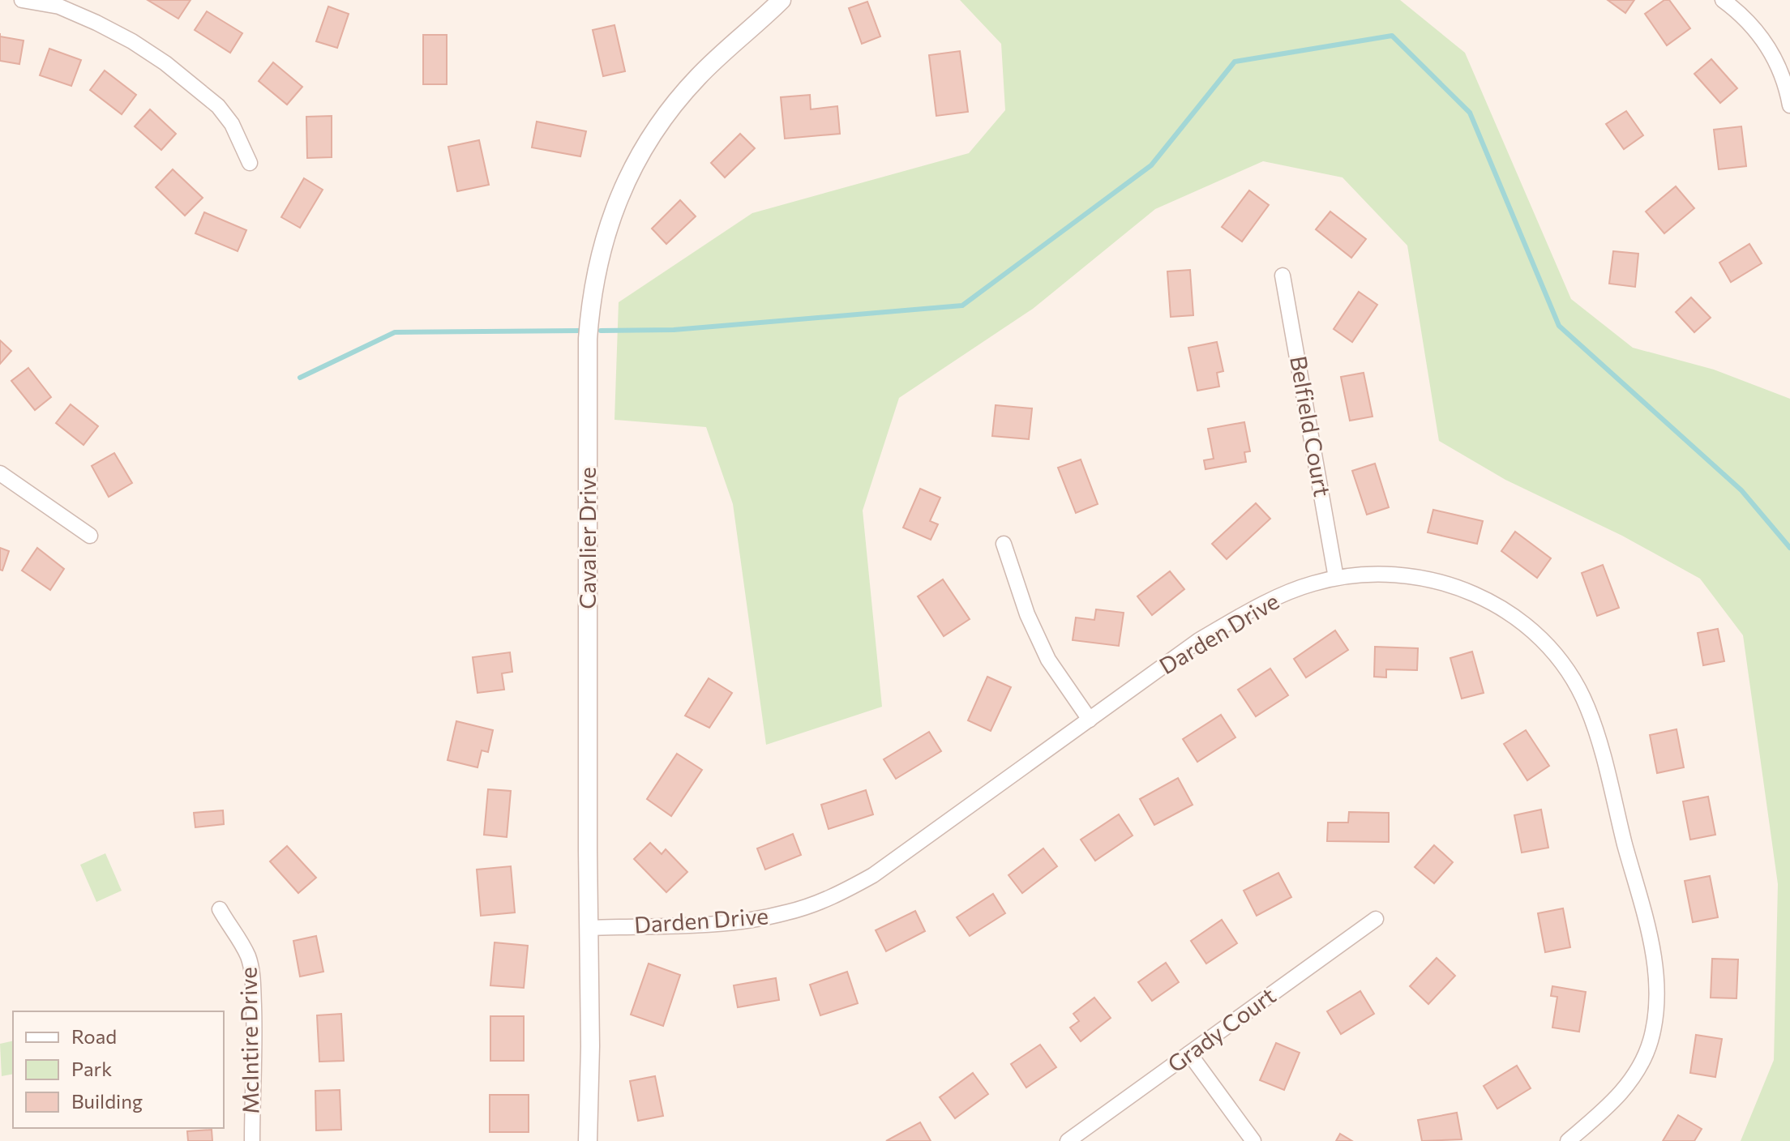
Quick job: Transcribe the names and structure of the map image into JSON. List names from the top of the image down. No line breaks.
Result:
{"streets":{"street":["Belfield Court","Cavalier Drive","Darden Drive","Grady Court","McIntire Drive"]},"crossings":[["Belfield Court","Darden Drive"],["Cavalier Drive","Darden Drive"]],"legend":["Road","Park","Building"]}
